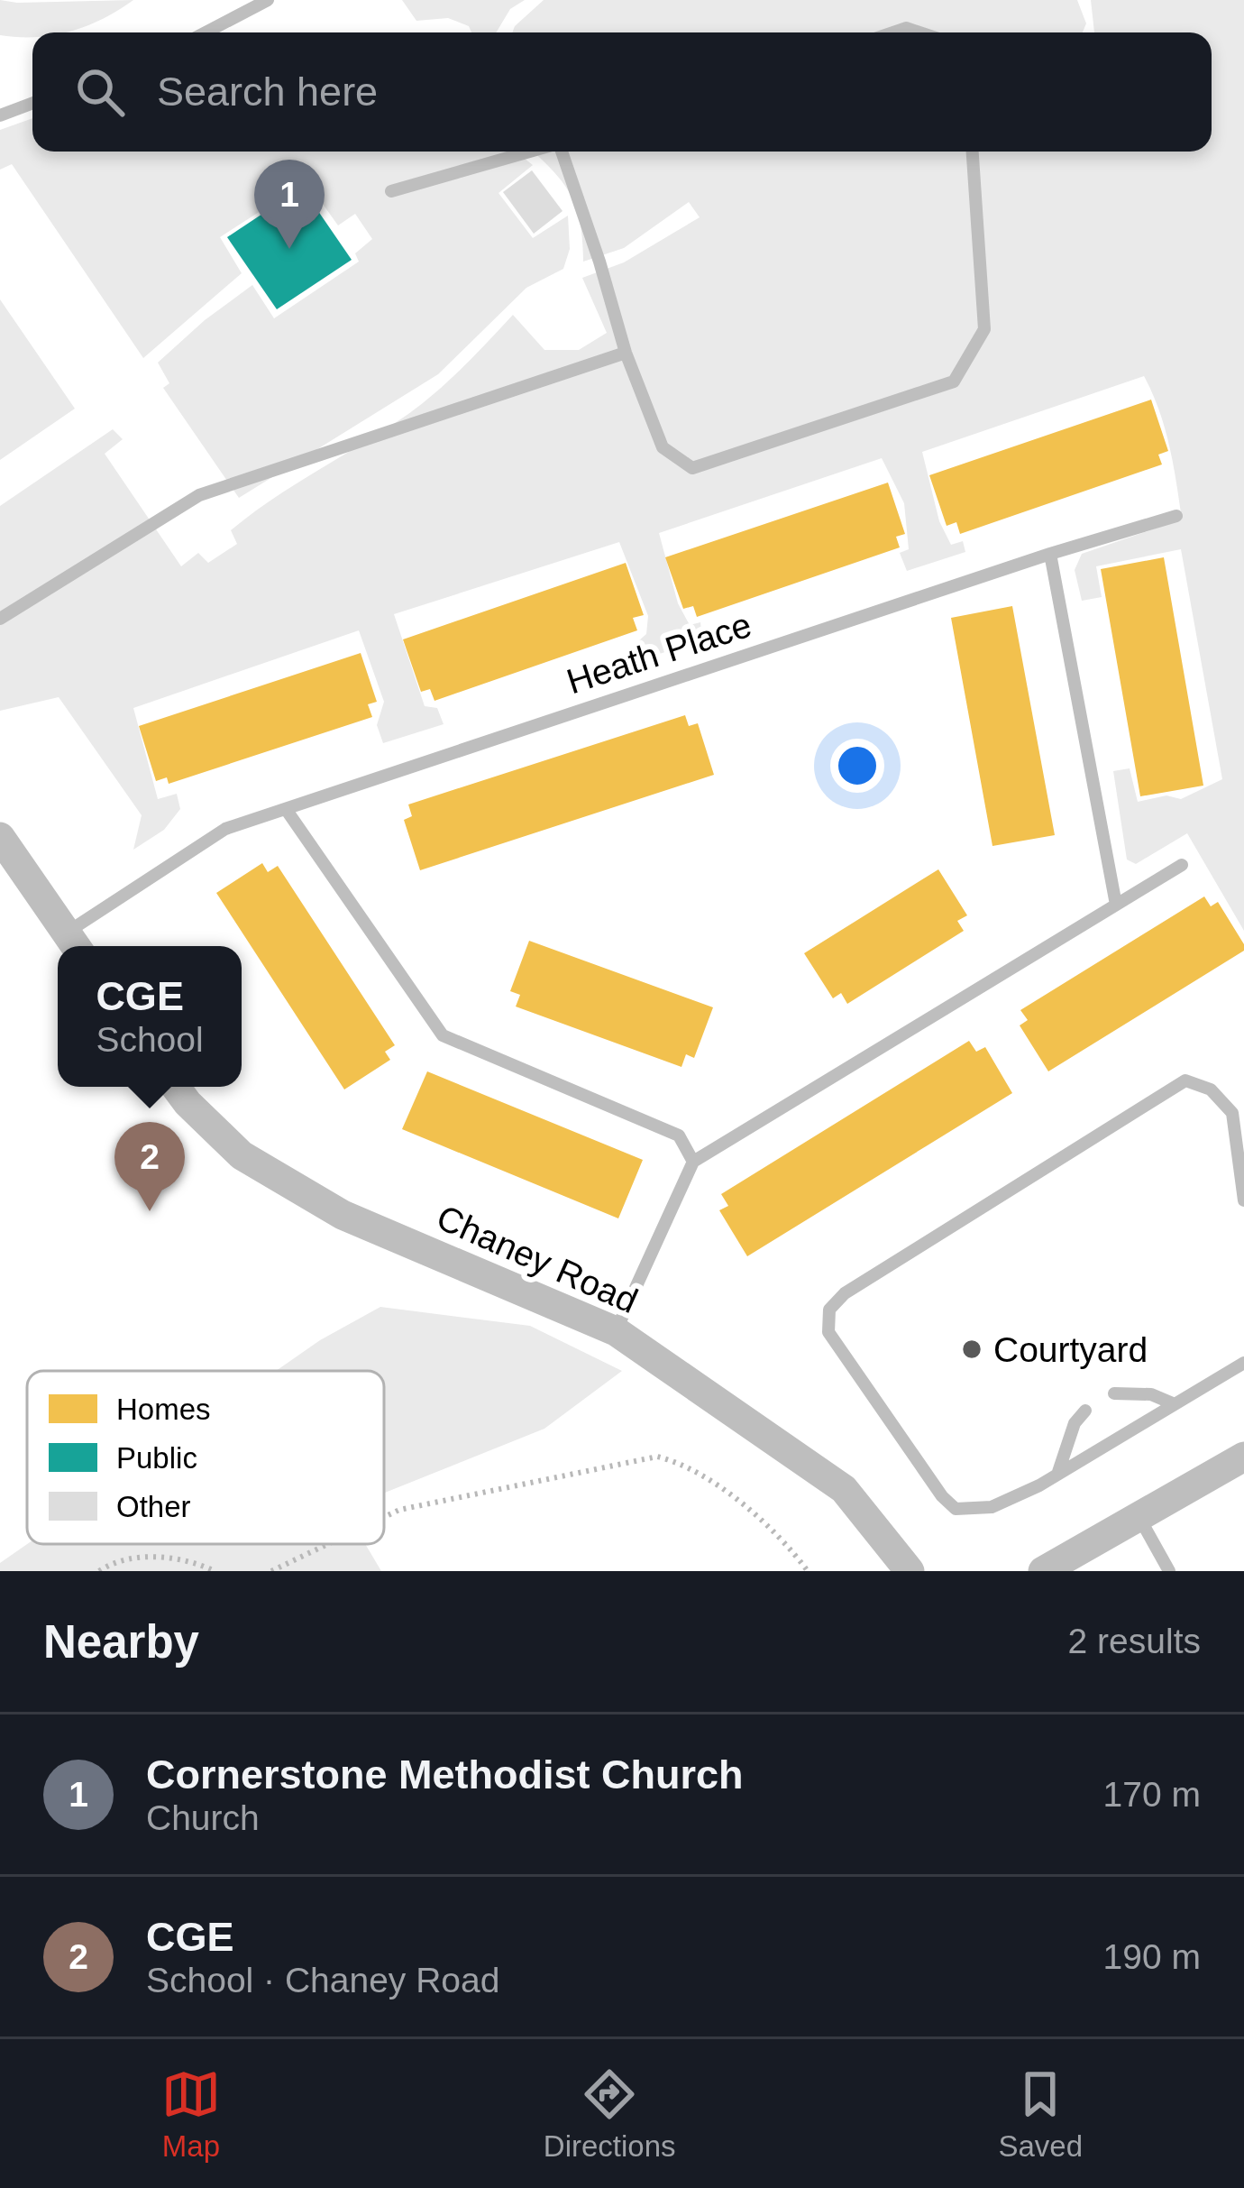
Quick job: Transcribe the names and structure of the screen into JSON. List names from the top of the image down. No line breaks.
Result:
{"streets":{"street":["Chaney Road"],"lane":["Heath Place"]},"places":["Courtyard"],"legend":["Homes","Public","Other"],"page":{"search":"Search here","pins":["1","2"],"popup":["CGE","School"],"heading":["Nearby","2 results"],"list":[{"mark":"1","name":"Cornerstone Methodist Church","note":"Church","value":"170 m"},{"mark":"2","name":"CGE","note":"School · Chaney Road","value":"190 m"}],"nav":["Map","Directions","Saved"]}}
